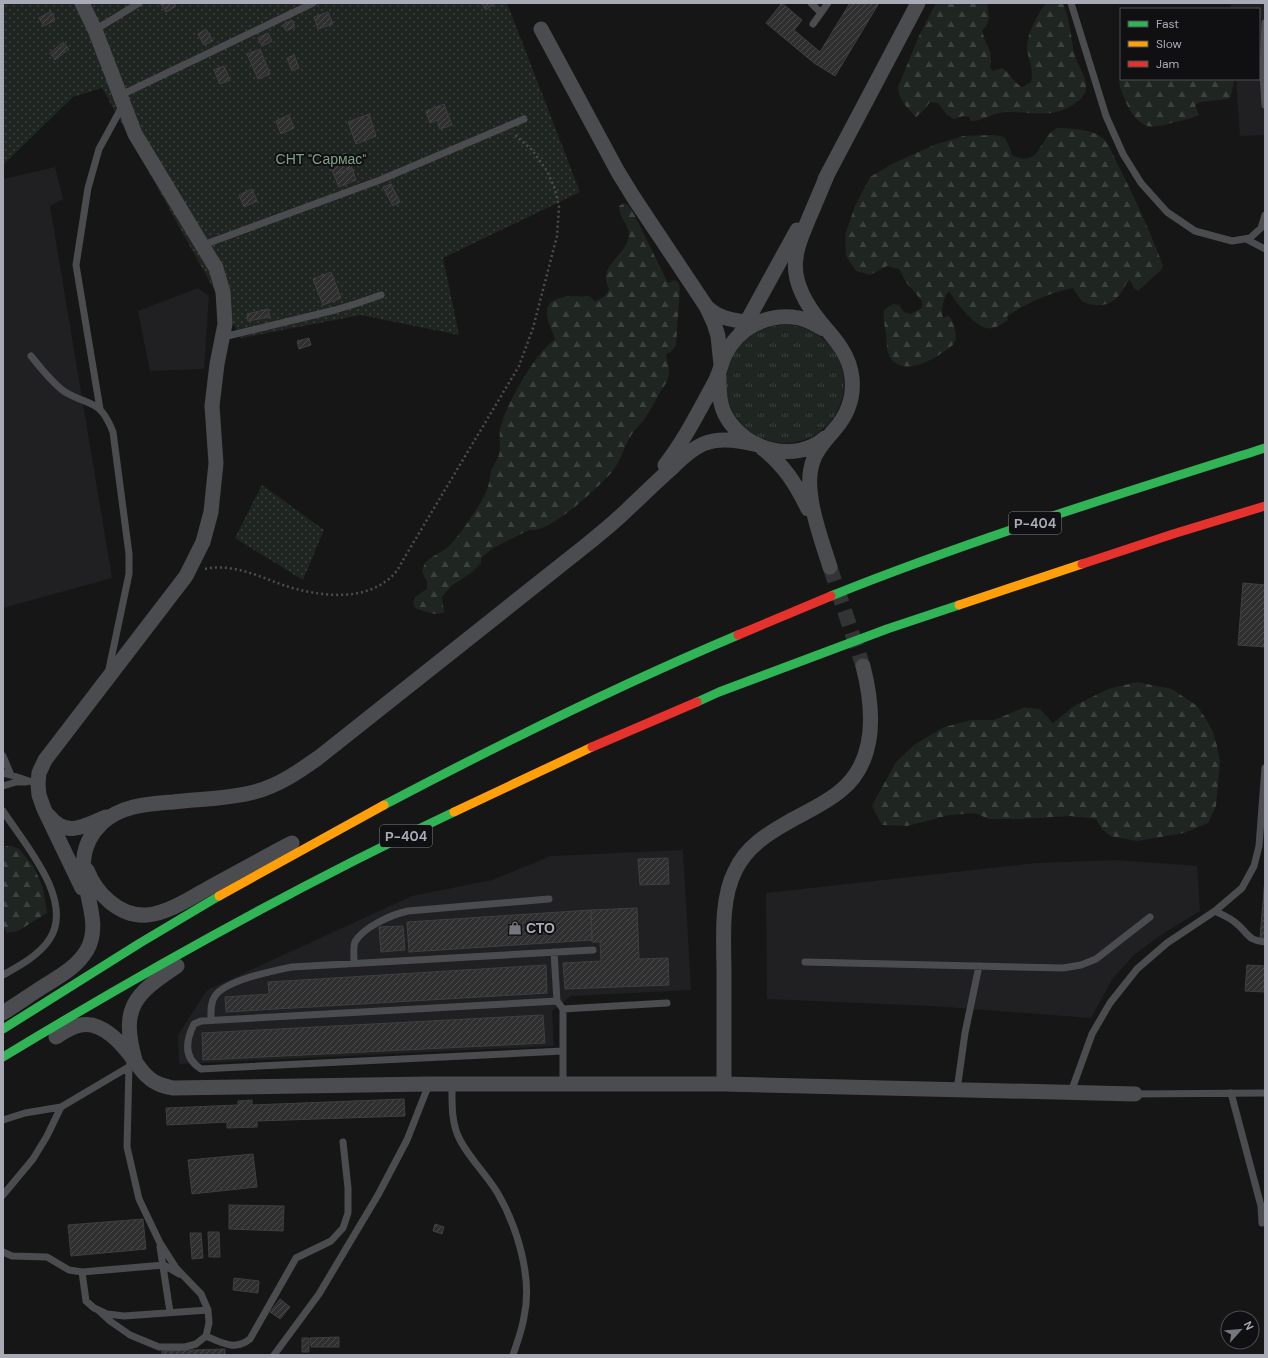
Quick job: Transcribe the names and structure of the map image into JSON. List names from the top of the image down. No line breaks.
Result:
{"streets":{"highway":["Р-404"]},"parks":["СНТ \"Сармас\""],"places":{"shop":["СТО"]},"legend":["Fast","Slow","Jam"],"north":"top right"}
